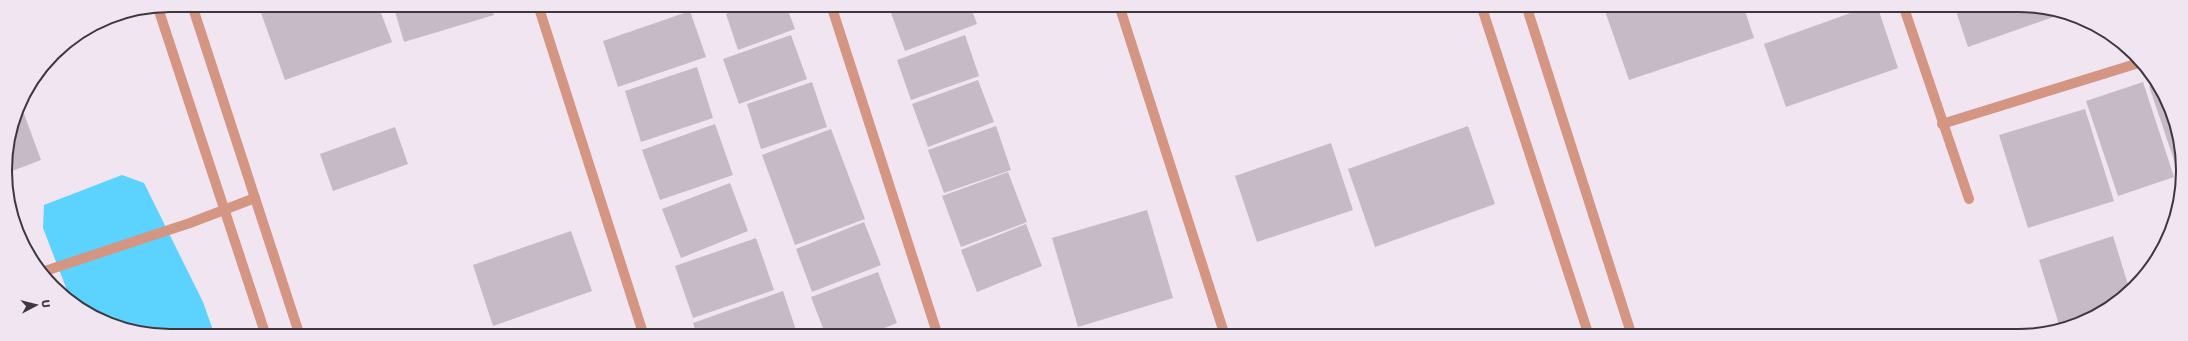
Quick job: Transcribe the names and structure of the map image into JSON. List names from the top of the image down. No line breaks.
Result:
{"north":"right"}
